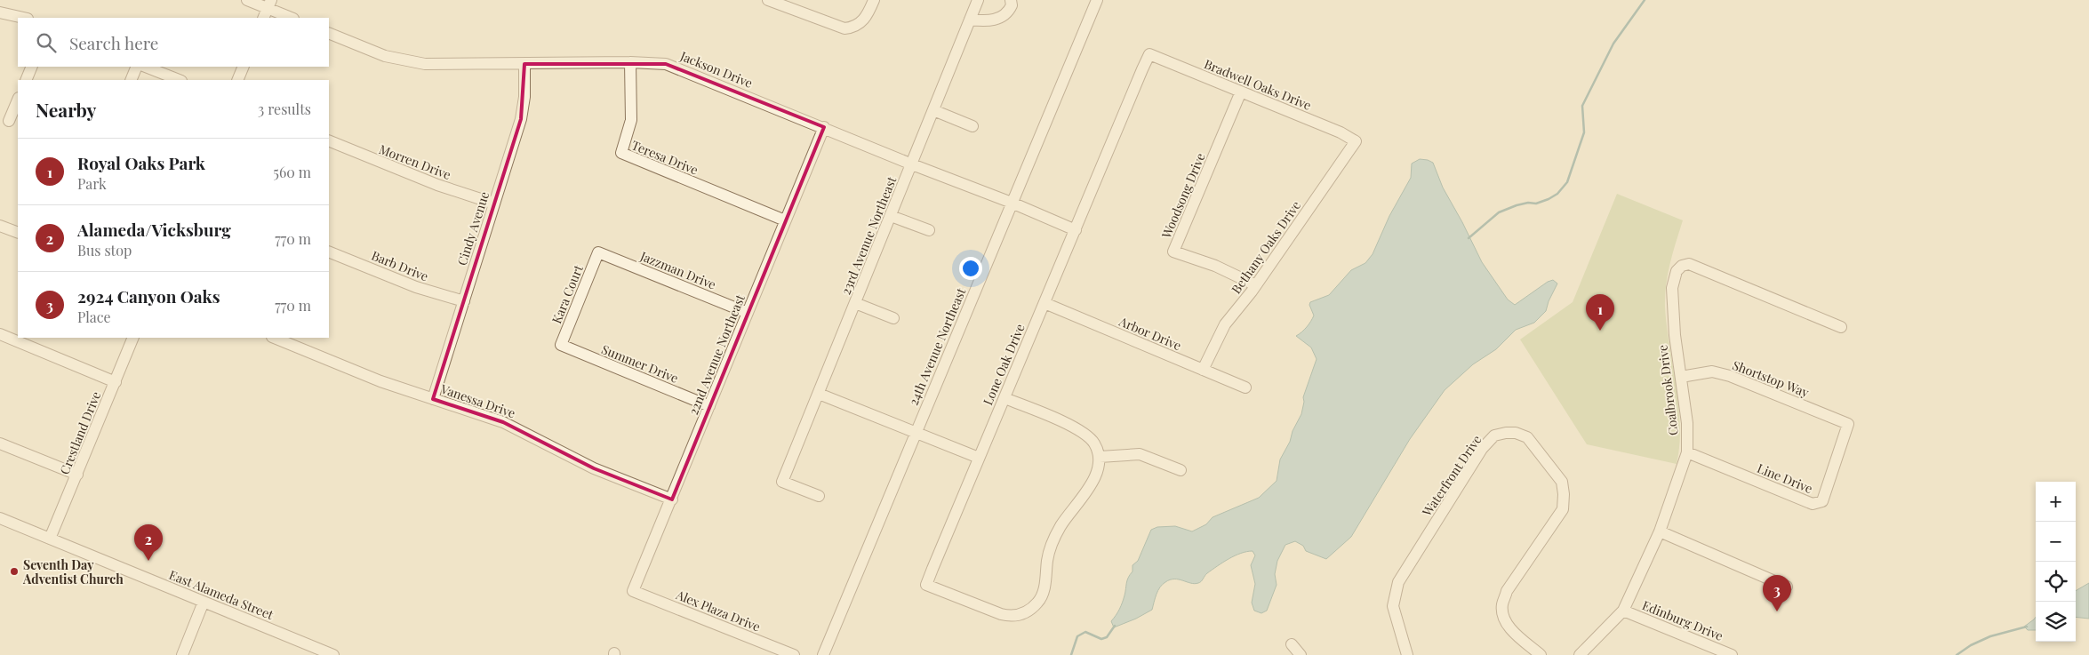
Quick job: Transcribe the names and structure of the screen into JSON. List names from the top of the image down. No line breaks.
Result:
{"streets":{"street":["Jackson Drive","Bradwell Oaks Drive","Teresa Drive","Morren Drive","Woodsong Drive","Cindy Avenue","23rd Avenue Northeast","Bethany Oaks Drive","Barb Drive","Jazzman Drive","Kara Court","Arbor Drive","24th Avenue Northeast","22nd Avenue Northeast","Summer Drive","Lone Oak Drive","Shortstop Way","Coalbrook Drive","Vanessa Drive","Crestland Drive","Waterfront Drive","Line Drive","East Alameda Street","Alex Plaza Drive","Edinburg Drive"]},"crossings":[["Jackson Drive","Teresa Drive"],["Jackson Drive","Cindy Avenue"],["Jackson Drive","23rd Avenue Northeast"],["Jackson Drive","24th Avenue Northeast"],["Jackson Drive","22nd Avenue Northeast"],["Jackson Drive","Lone Oak Drive"],["Bradwell Oaks Drive","Woodsong Drive"],["Bradwell Oaks Drive","Bethany Oaks Drive"],["Bradwell Oaks Drive","Lone Oak Drive"],["Teresa Drive","22nd Avenue Northeast"],["Morren Drive","Cindy Avenue"],["Woodsong Drive","Bethany Oaks Drive"],["Cindy Avenue","Barb Drive"],["Cindy Avenue","Vanessa Drive"],["Bethany Oaks Drive","Arbor Drive"],["Jazzman Drive","Kara Court"],["Jazzman Drive","22nd Avenue Northeast"],["Kara Court","Summer Drive"],["Arbor Drive","Lone Oak Drive"],["22nd Avenue Northeast","Summer Drive"],["22nd Avenue Northeast","Vanessa Drive"],["22nd Avenue Northeast","Alex Plaza Drive"],["Shortstop Way","Coalbrook Drive"],["Shortstop Way","Line Drive"],["Coalbrook Drive","Line Drive"],["Coalbrook Drive","Edinburg Drive"],["Crestland Drive","East Alameda Street"]],"places":["Seventh Day Adventist Church"],"page":{"search":"Search here","heading":["Nearby","3 results"],"list":[{"mark":"1","name":"Royal Oaks Park","note":"Park","value":"560 m"},{"mark":"2","name":"Alameda/Vicksburg","note":"Bus stop","value":"770 m"},{"mark":"3","name":"2924 Canyon Oaks","note":"Place","value":"770 m"}],"pins":["1","2","3"],"map_buttons":["+","−"]}}
